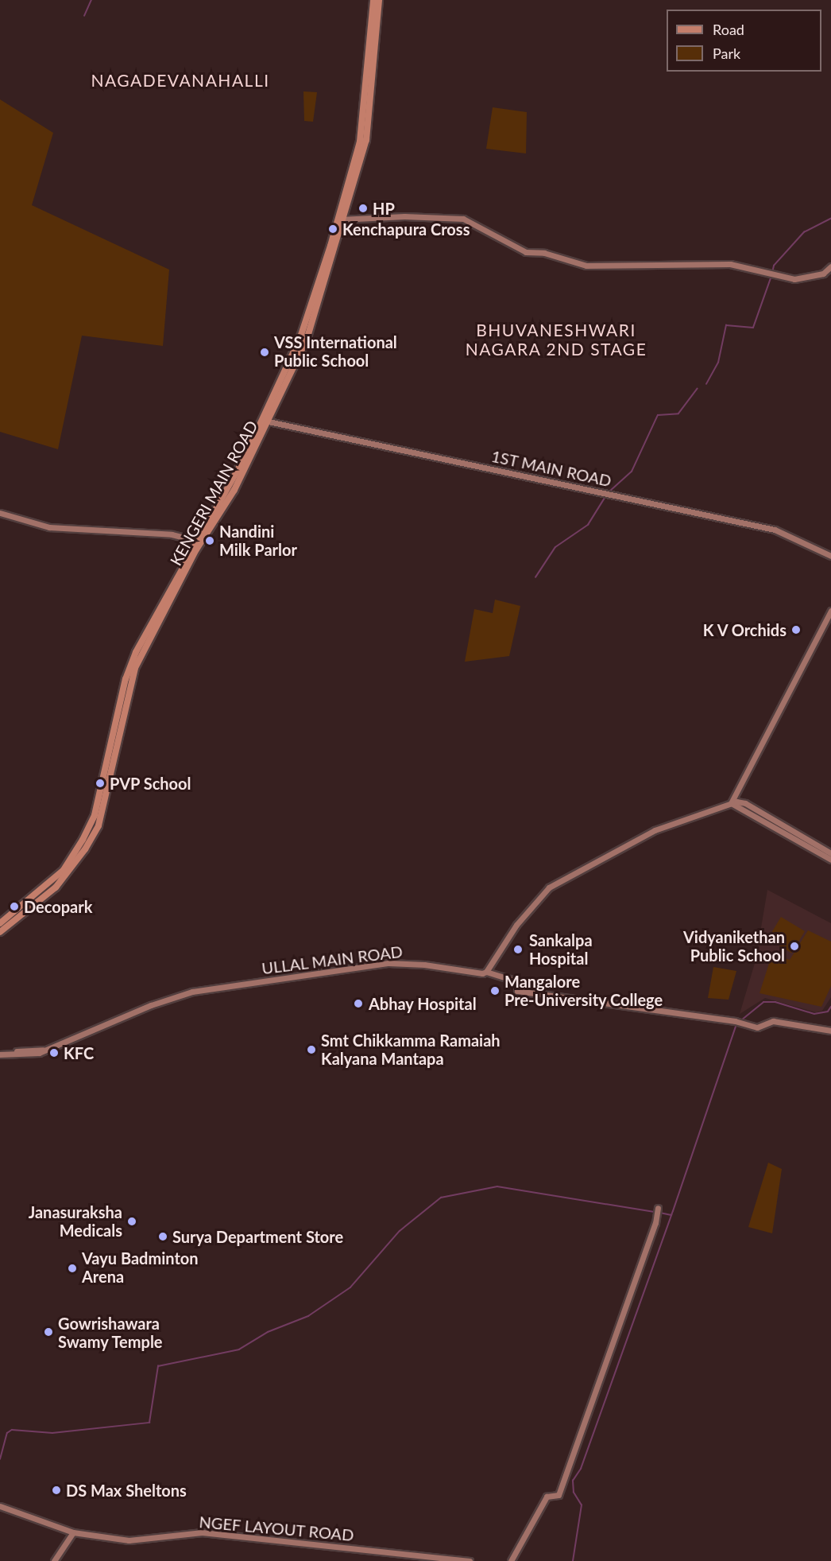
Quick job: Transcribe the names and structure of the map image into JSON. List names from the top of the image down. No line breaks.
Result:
{"streets":{"main road":["KENGERI MAIN ROAD"],"street":["1ST MAIN ROAD","ULLAL MAIN ROAD","NGEF LAYOUT ROAD"]},"crossings":[["1ST MAIN ROAD","KENGERI MAIN ROAD"]],"districts":["NAGADEVANAHALLI","BHUVANESHWARI NAGARA 2ND STAGE"],"places":["HP","Kenchapura Cross","VSS International Public School","Nandini Milk Parlor","K V Orchids","PVP School","Decopark","Vidyanikethan Public School","Sankalpa Hospital","Mangalore Pre-University College","Abhay Hospital","Smt Chikkamma Ramaiah Kalyana Mantapa","KFC","Janasuraksha Medicals","Surya Department Store","Vayu Badminton Arena","Gowrishawara Swamy Temple","DS Max Sheltons"],"legend":["Road","Park"]}
